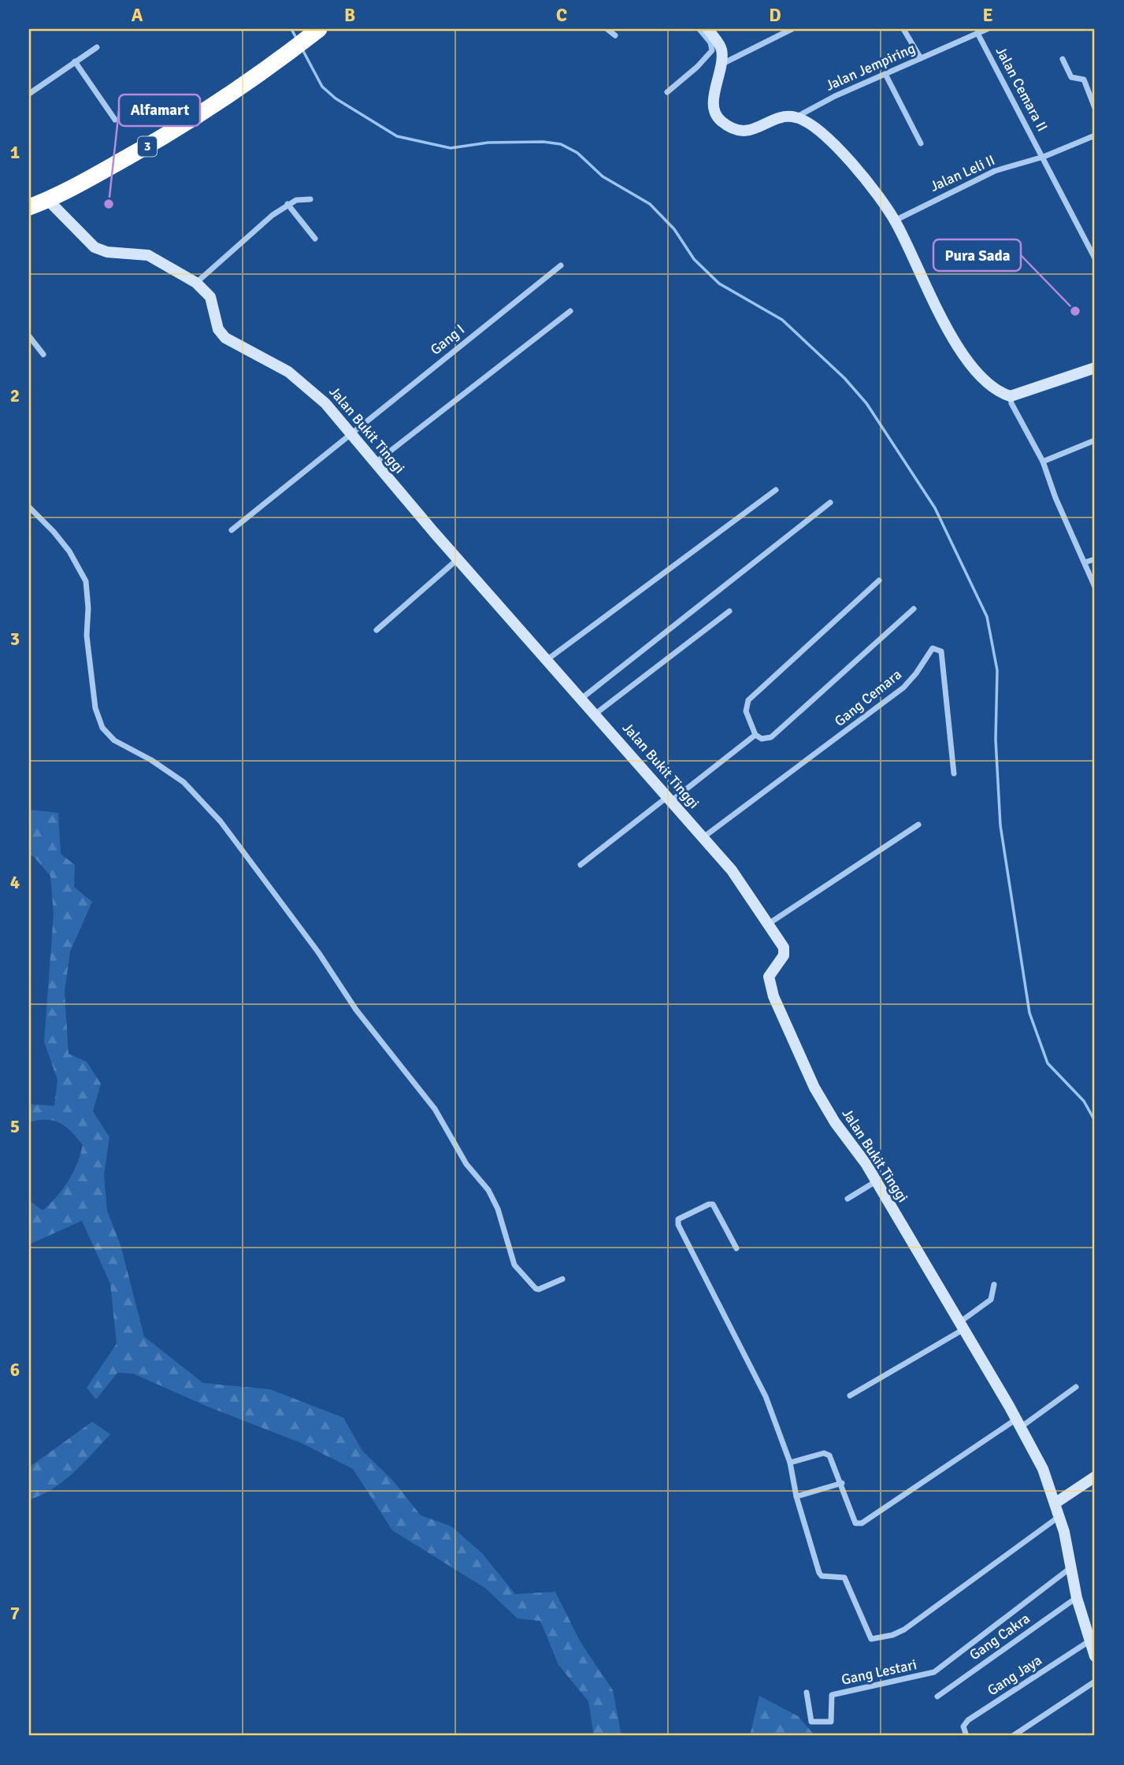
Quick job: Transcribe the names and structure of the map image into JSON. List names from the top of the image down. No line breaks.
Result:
{"streets":{"highway":["3"],"street":["Jalan Jempiring","Jalan Cemara II","Jalan Leli II","Gang I","Jalan Bukit Tinggi","Gang Cemara","Gang Cakra","Gang Lestari","Gang Jaya"]},"crossings":[["Jalan Jempiring","Jalan Cemara II"],["Jalan Cemara II","Jalan Leli II"],["3","Jalan Bukit Tinggi"],["Gang I","Jalan Bukit Tinggi"],["Jalan Bukit Tinggi","Gang Cemara"],["Jalan Bukit Tinggi","Gang Cakra"],["Jalan Bukit Tinggi","Gang Lestari"],["Jalan Bukit Tinggi","Gang Jaya"]],"places":["Alfamart","Pura Sada"],"grid":{"columns":["A","B","C","D","E"],"rows":["1","2","3","4","5","6","7"]}}
